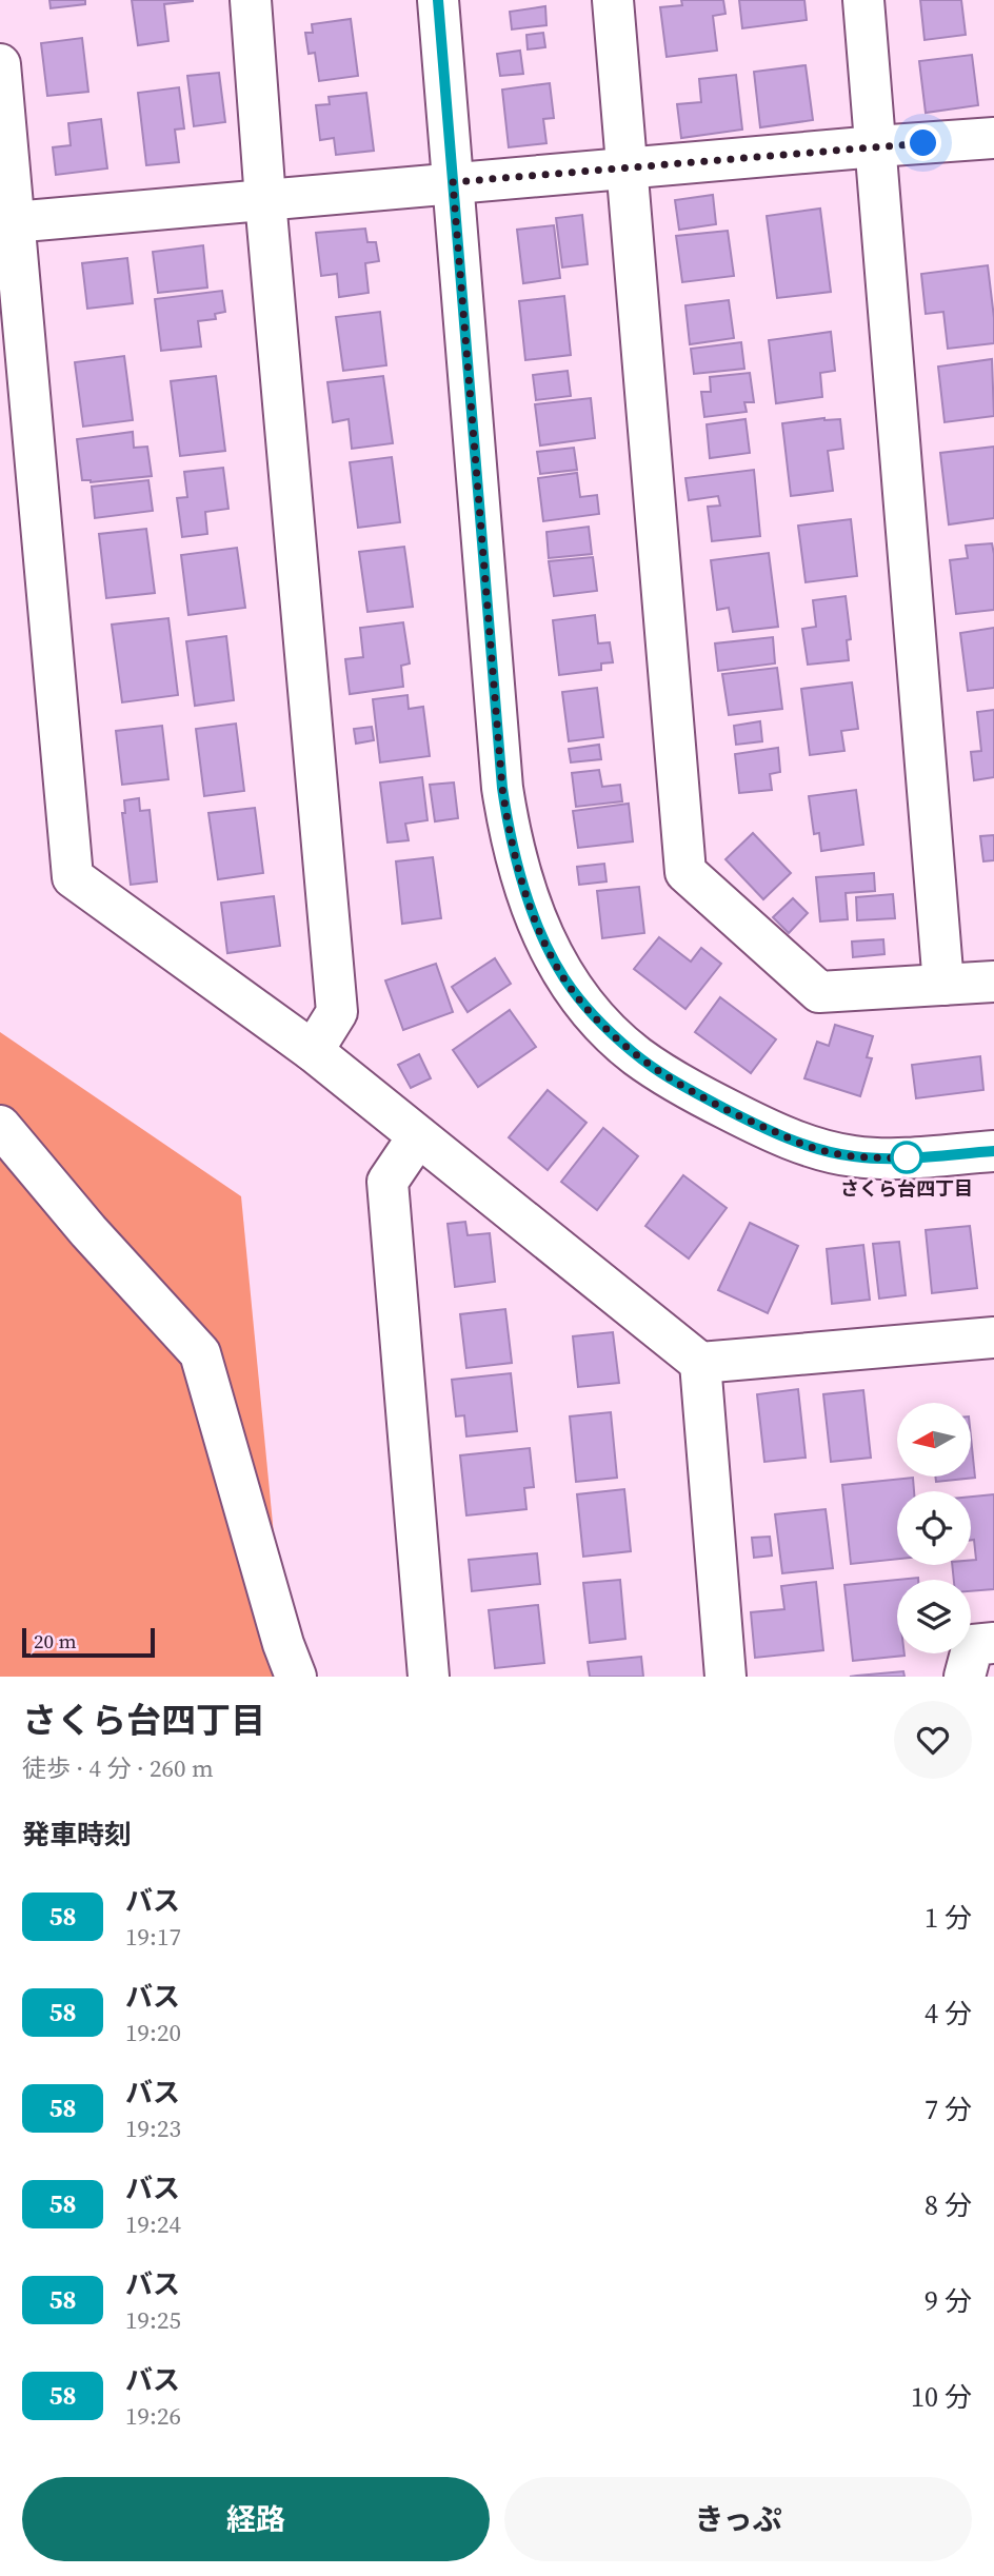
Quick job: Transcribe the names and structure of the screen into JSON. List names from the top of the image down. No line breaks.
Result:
{"places":["さくら台四丁目"],"lines":["bus line 58"],"scale_bar":"20 m","north":"left","page":{"scale":"20 m","heading":[["さくら台四丁目","徒歩 · 4 分 · 260 m"],"発車時刻"],"list":[{"mark":"58","name":"バス","note":"19:17","value":"1 分"},{"mark":"58","name":"バス","note":"19:20","value":"4 分"},{"mark":"58","name":"バス","note":"19:23","value":"7 分"},{"mark":"58","name":"バス","note":"19:24","value":"8 分"},{"mark":"58","name":"バス","note":"19:25","value":"9 分"},{"mark":"58","name":"バス","note":"19:26","value":"10 分"}],"buttons":["経路","きっぷ"]}}
